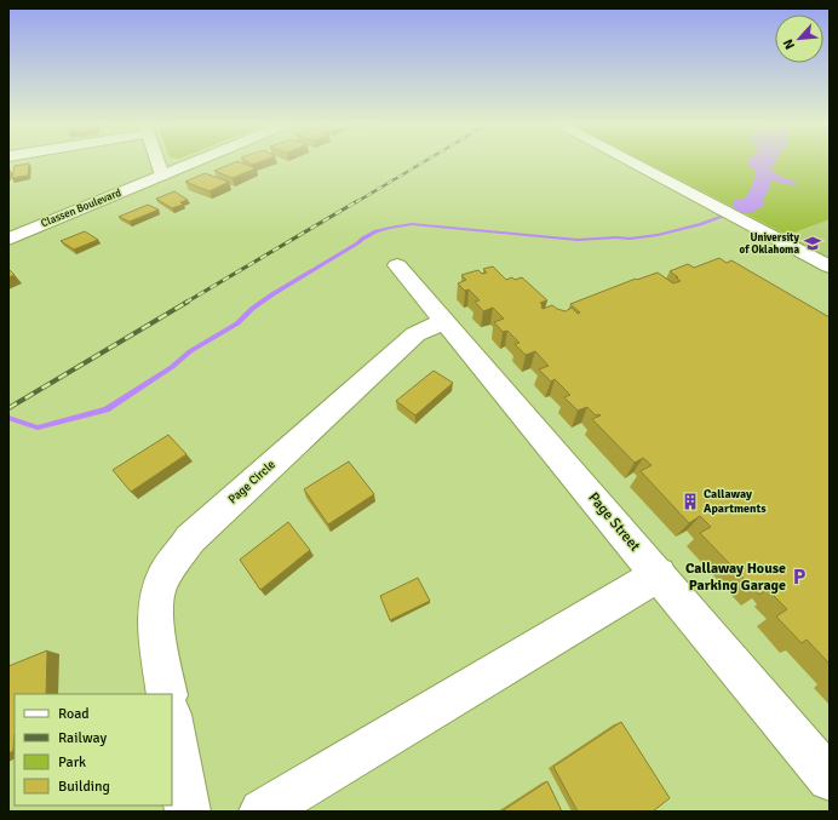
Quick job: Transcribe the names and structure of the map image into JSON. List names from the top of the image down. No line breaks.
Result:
{"streets":{"street":["Classen Boulevard","Page Circle","Page Street"]},"crossings":[["Page Circle","Page Street"]],"places":{"school or university":["University of Oklahoma"],"building":["Callaway Apartments"],"parking":["Callaway House Parking Garage"]},"legend":["Road","Railway","Park","Building"],"north":"bottom left"}
